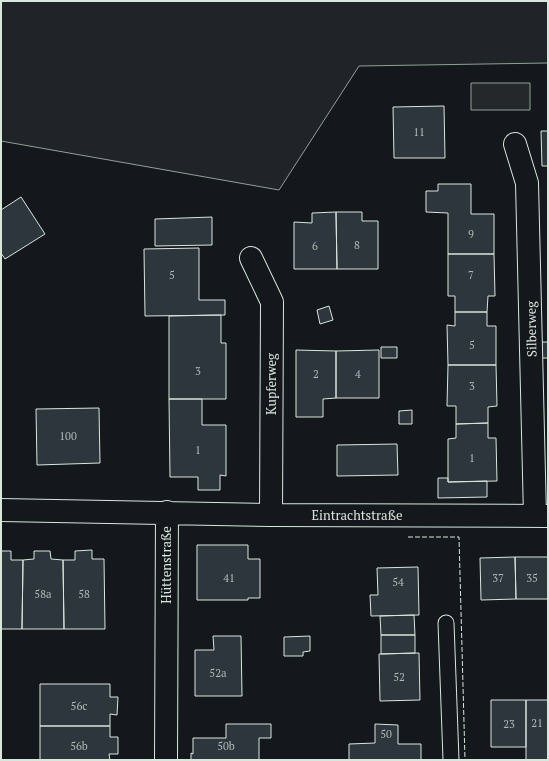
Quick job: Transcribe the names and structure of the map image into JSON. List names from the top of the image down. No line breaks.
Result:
{"streets":{"street":["Silberweg","Kupferweg","Eintrachtstraße","Hüttenstraße"]},"crossings":[["Silberweg","Eintrachtstraße"],["Kupferweg","Eintrachtstraße"],["Eintrachtstraße","Hüttenstraße"]],"house_numbers":["11","9","8","6","5","7","5","3","2","4","3","100","1","1","41","37","35","54","58a","58","52a","52","56c","21","23","50","56b","50b"]}
